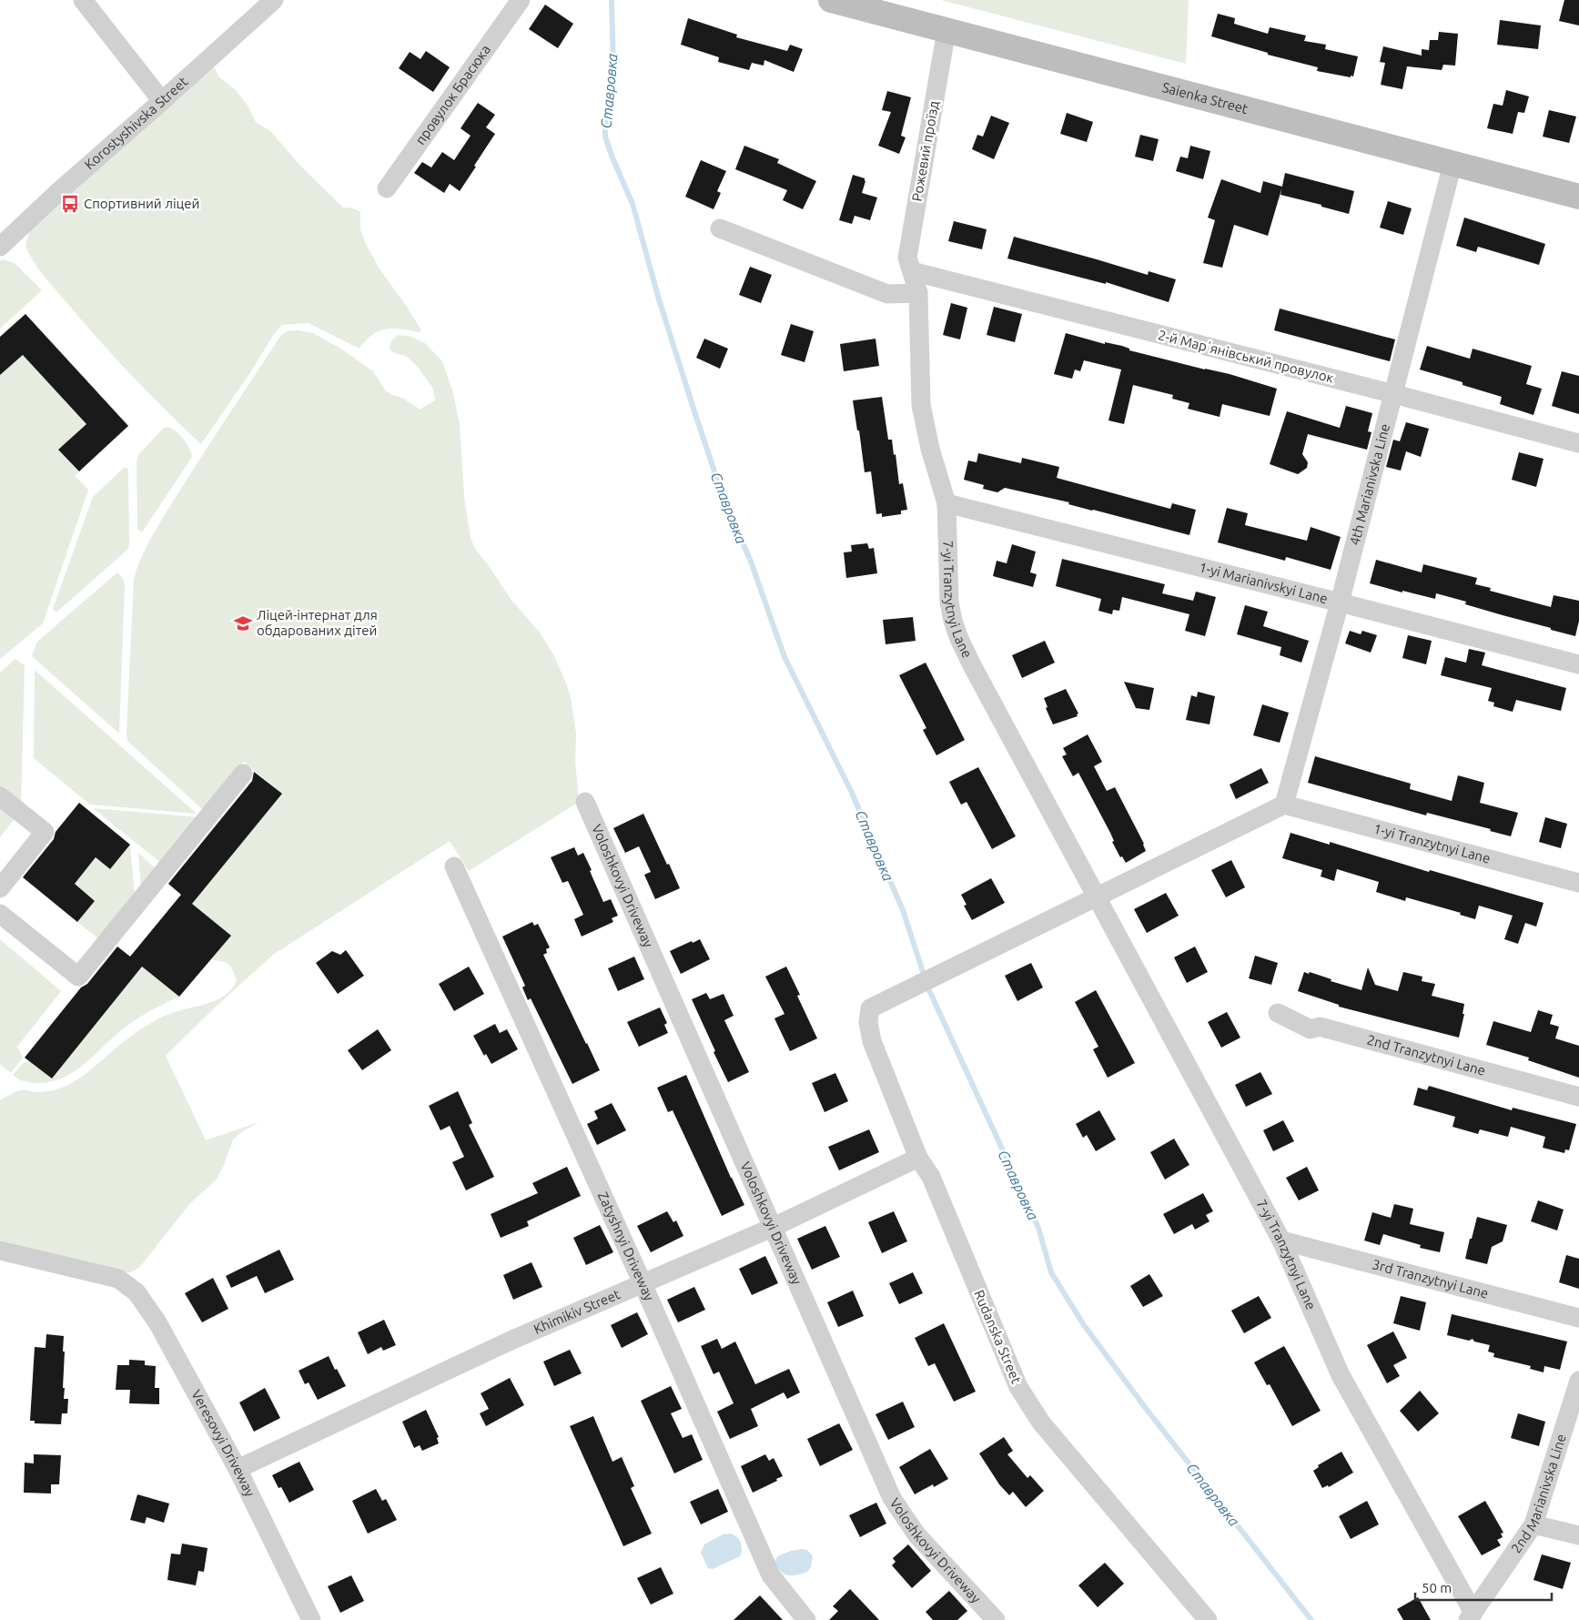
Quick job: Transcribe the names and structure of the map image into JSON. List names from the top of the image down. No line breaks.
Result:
{"streets":{"street":["провулок Брасюка","Saienka Street","Korostyshivska Street","Рожевий проїзд","2-й Марʼянівський провулок","4th Marianivska Line","1-yi Marianivskyi Lane","7-yi Tranzytnyi Lane","1-yi Tranzytnyi Lane","Voloshkovyi Driveway","2nd Tranzytnyi Lane","Zatyshnyi Driveway","3rd Tranzytnyi Lane","Khimikiv Street","Rudanska Street","Veresovyi Driveway","2nd Marianivska Line"]},"crossings":[["Saienka Street","Рожевий проїзд"],["Saienka Street","4th Marianivska Line"],["Рожевий проїзд","2-й Марʼянівський провулок"],["Рожевий проїзд","7-yi Tranzytnyi Lane"],["2-й Марʼянівський провулок","4th Marianivska Line"],["2-й Марʼянівський провулок","7-yi Tranzytnyi Lane"],["4th Marianivska Line","1-yi Marianivskyi Lane"],["4th Marianivska Line","1-yi Tranzytnyi Lane"],["1-yi Marianivskyi Lane","7-yi Tranzytnyi Lane"],["7-yi Tranzytnyi Lane","3rd Tranzytnyi Lane"],["7-yi Tranzytnyi Lane","Rudanska Street"],["7-yi Tranzytnyi Lane","2nd Marianivska Line"],["Voloshkovyi Driveway","Khimikiv Street"],["Zatyshnyi Driveway","Khimikiv Street"],["Khimikiv Street","Rudanska Street"],["Khimikiv Street","Veresovyi Driveway"]],"water":["Ставровка"],"places":{"bus stop":["Спортивний ліцей"],"school or university":["Ліцей-інтернат для обдарованих дітей"]},"scale_bar":"50 m"}
